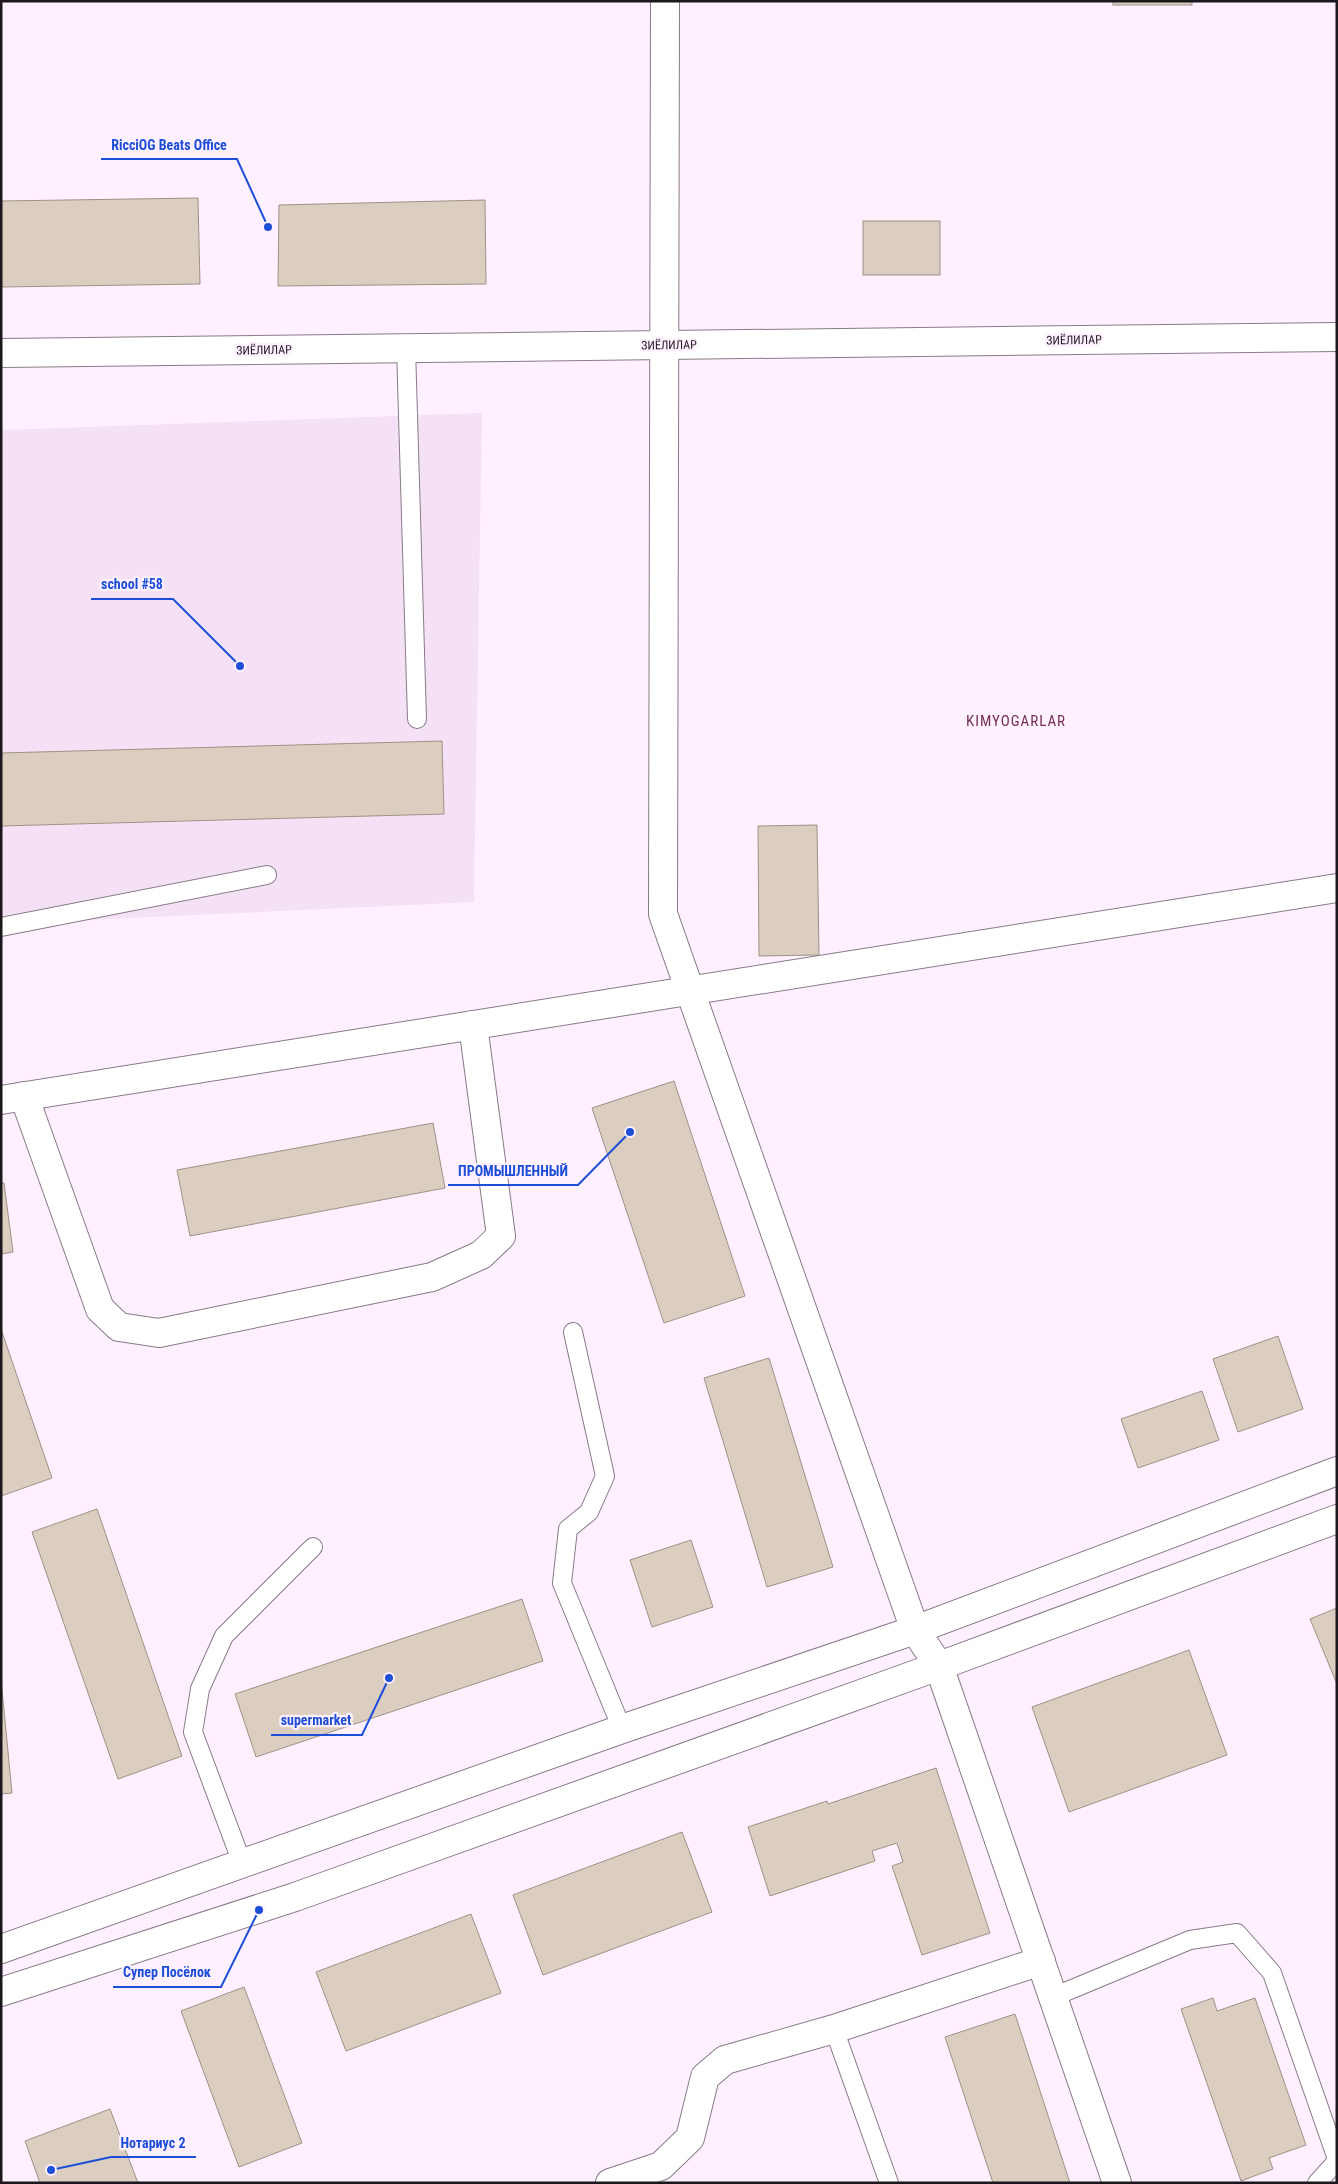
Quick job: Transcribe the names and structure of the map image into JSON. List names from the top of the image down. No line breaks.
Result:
{"streets":{"street":["ЗИЁЛИЛАР"]},"districts":["KIMYOGARLAR"],"places":["RicciOG Beats Office","school #58","ПРОМЫШЛЕННЫЙ","supermarket","Супер Посёлок","Нотариус 2"]}
